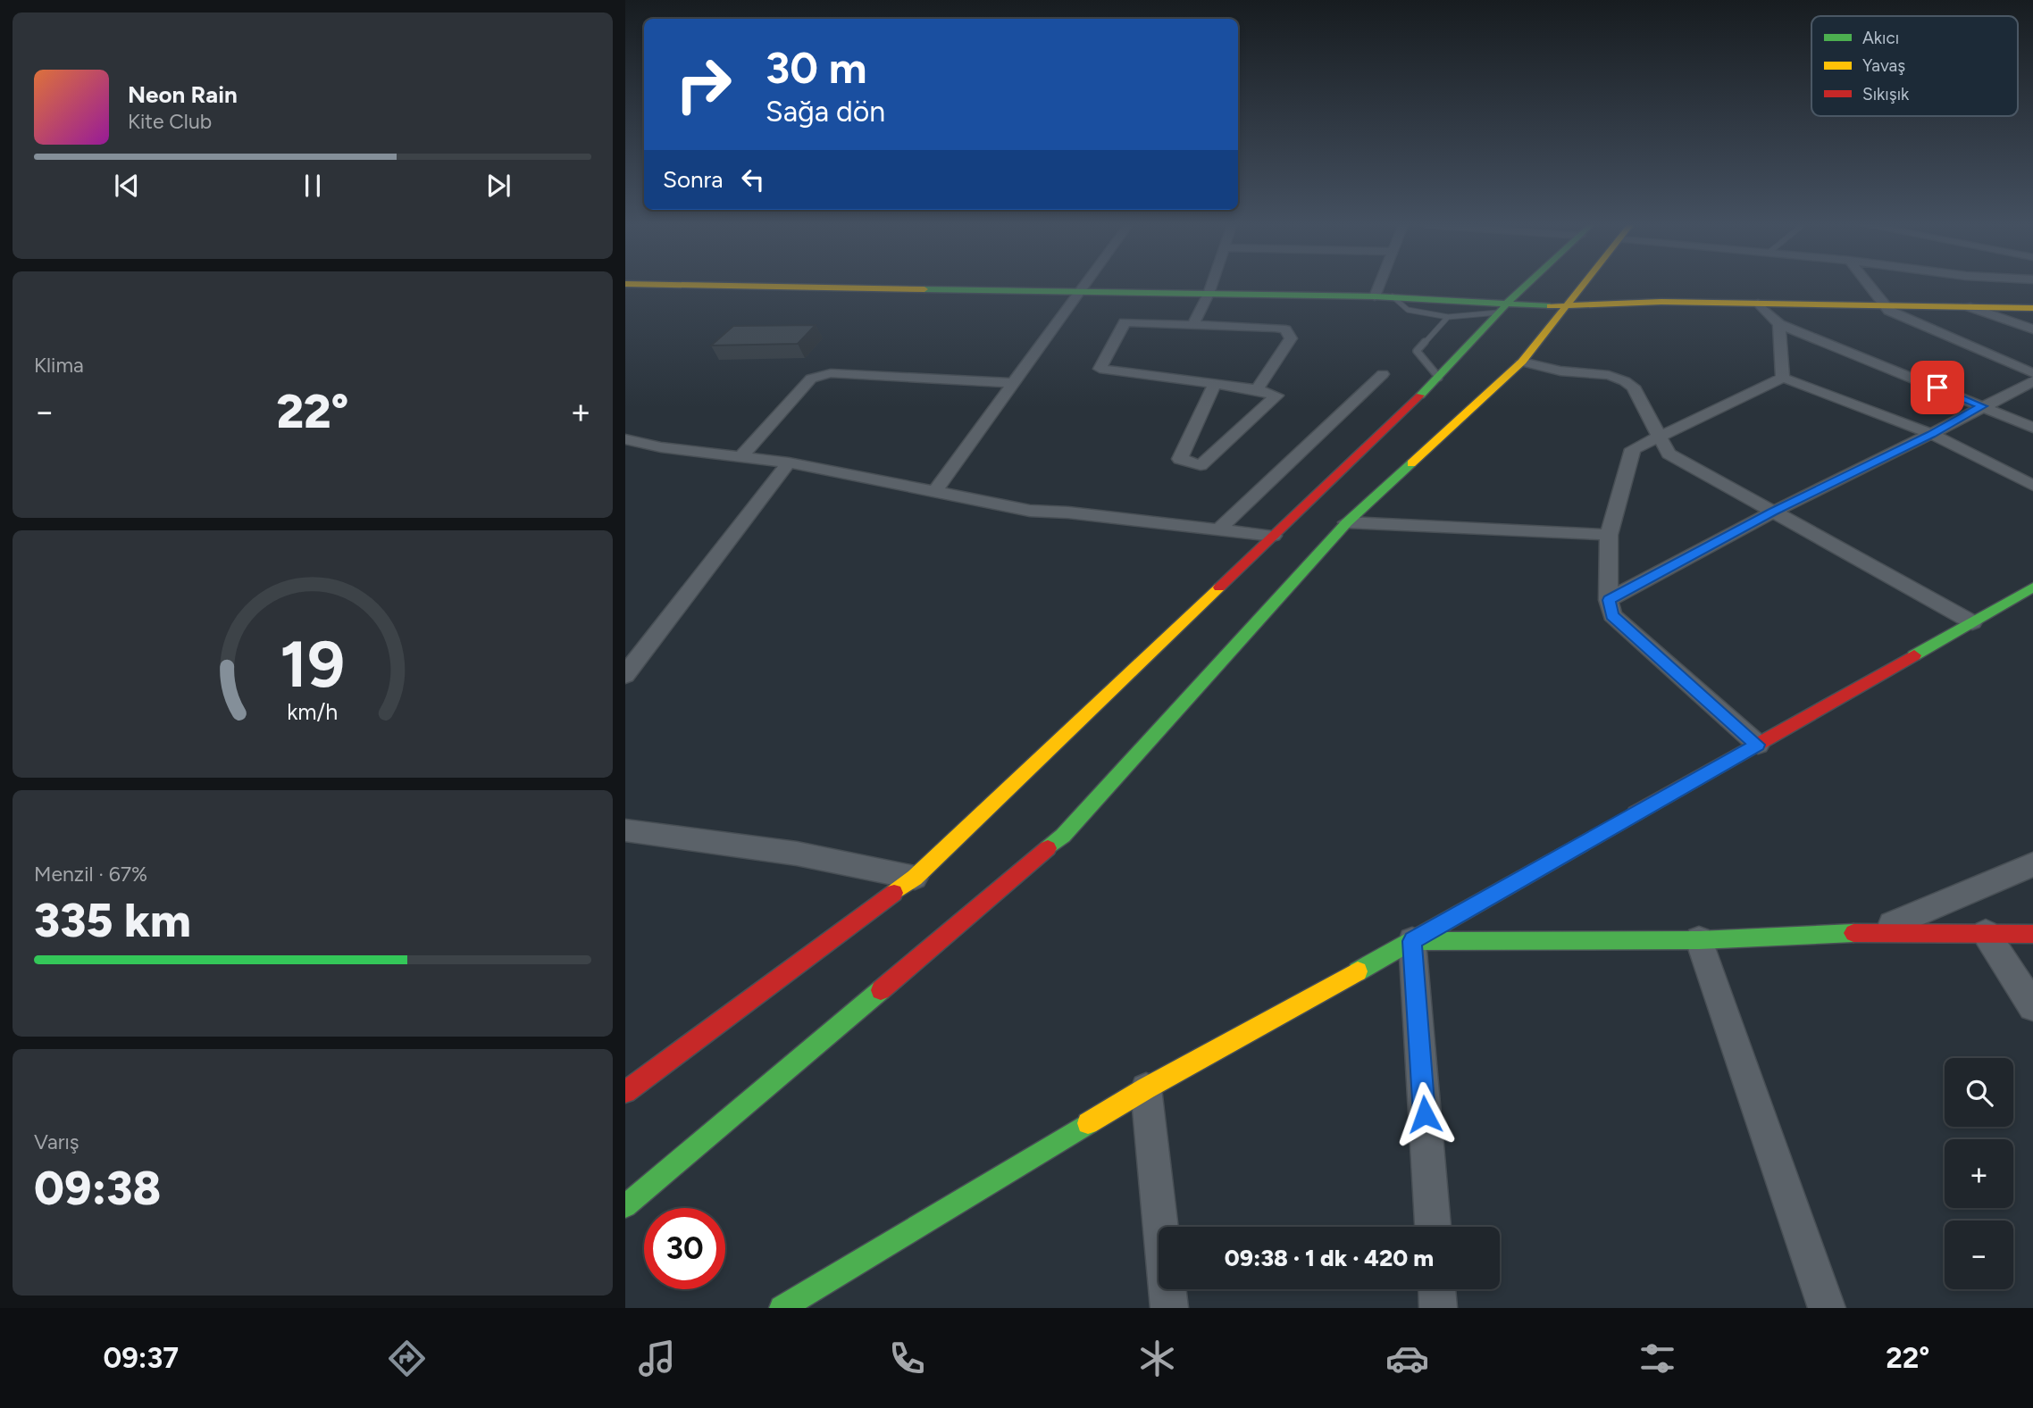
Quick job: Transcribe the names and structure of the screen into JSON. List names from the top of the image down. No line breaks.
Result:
{"legend":["Akıcı","Yavaş","Sıkışık"],"page":{"turn":["30 m","Sağa dön"],"song":["Neon Rain","Kite Club"],"then":"Sonra","tile":["Klima",["Menzil · 67%","335 km"],["Varış","09:38"]],"heat":["−","22°","+"],"map_buttons":["+","−"],"limit":"30","trip":"09:38 · 1 dk · 420 m","tabs":["09:37","22°"],"gauge":["19","km/h"]}}
